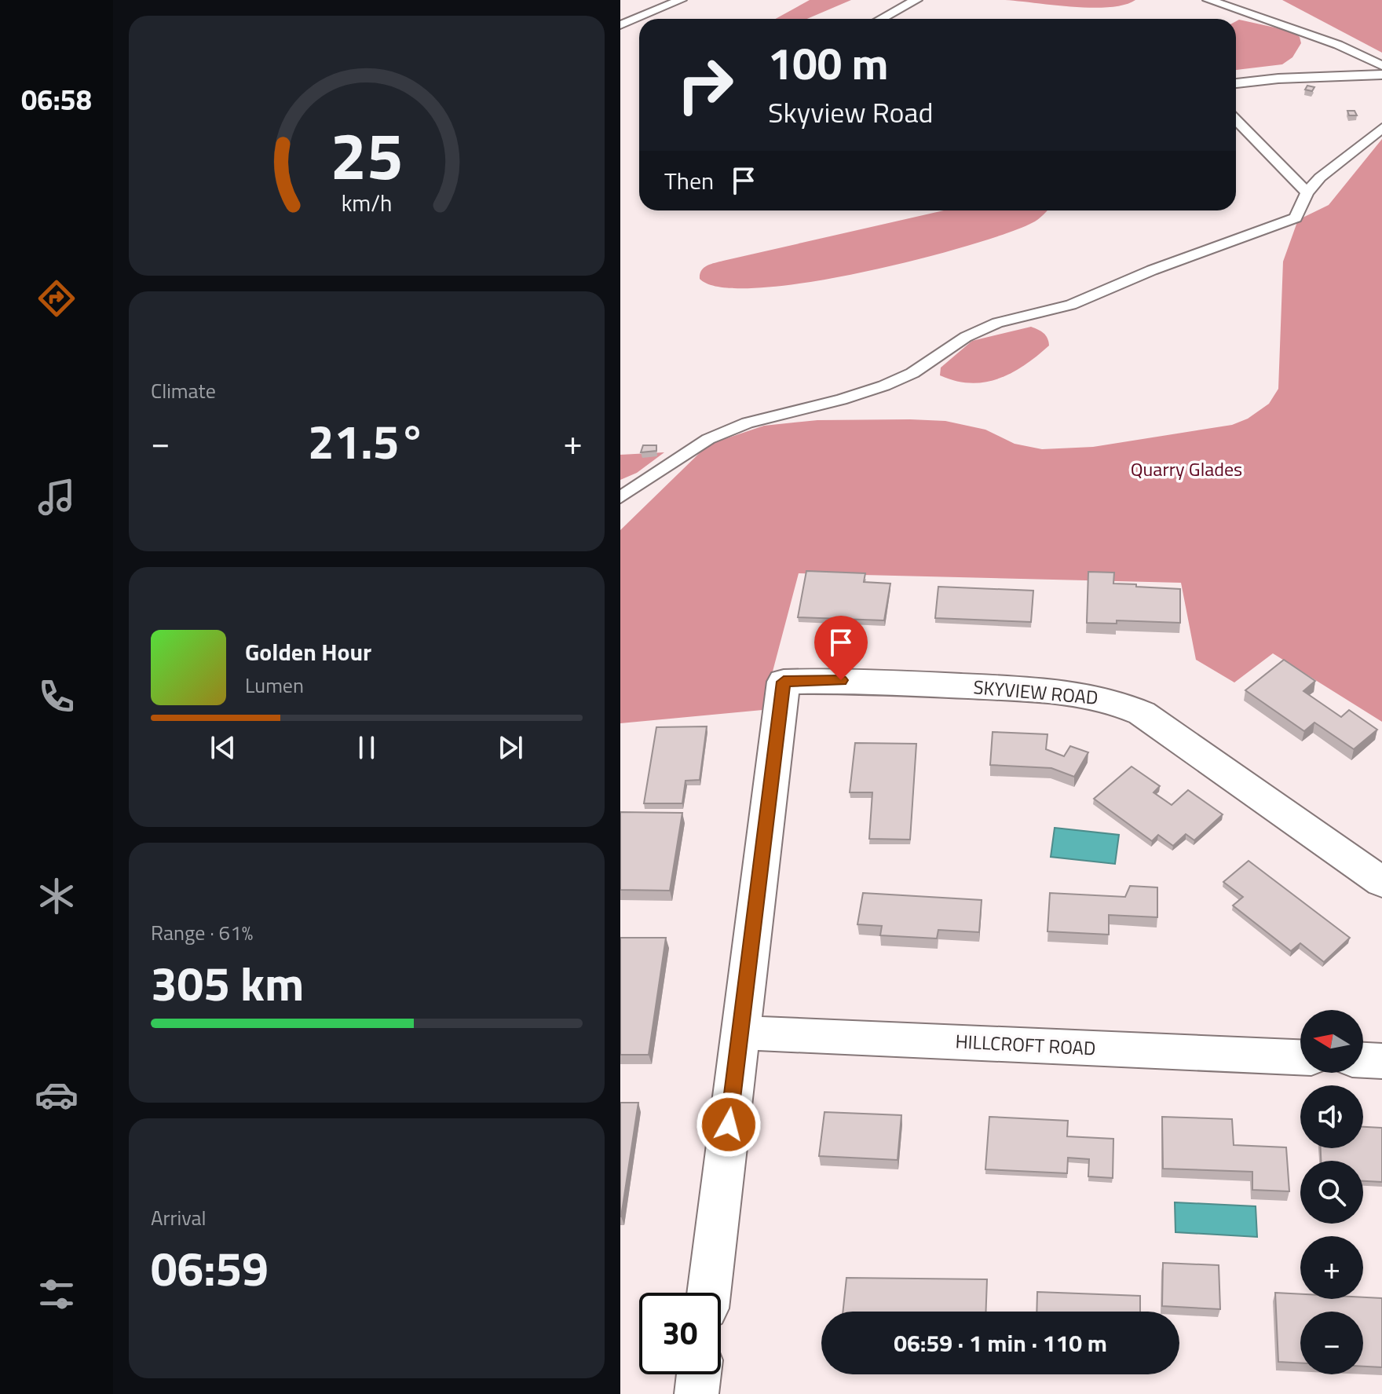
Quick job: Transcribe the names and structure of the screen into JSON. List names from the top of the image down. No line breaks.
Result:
{"streets":{"street":["SKYVIEW ROAD","HILLCROFT ROAD"]},"crossings":[["SKYVIEW ROAD","HILLCROFT ROAD"]],"parks":["Quarry Glades"],"north":"left","page":{"tabs":"06:58","turn":["100 m","Skyview Road"],"then":"Then","tile":["Climate",["Range · 61%","305 km"],["Arrival","06:59"]],"heat":["−","21.5°","+"],"song":["Golden Hour","Lumen"],"map_buttons":["+","−"],"limit":"30","trip":"06:59 · 1 min · 110 m","gauge":["25","km/h"]}}
